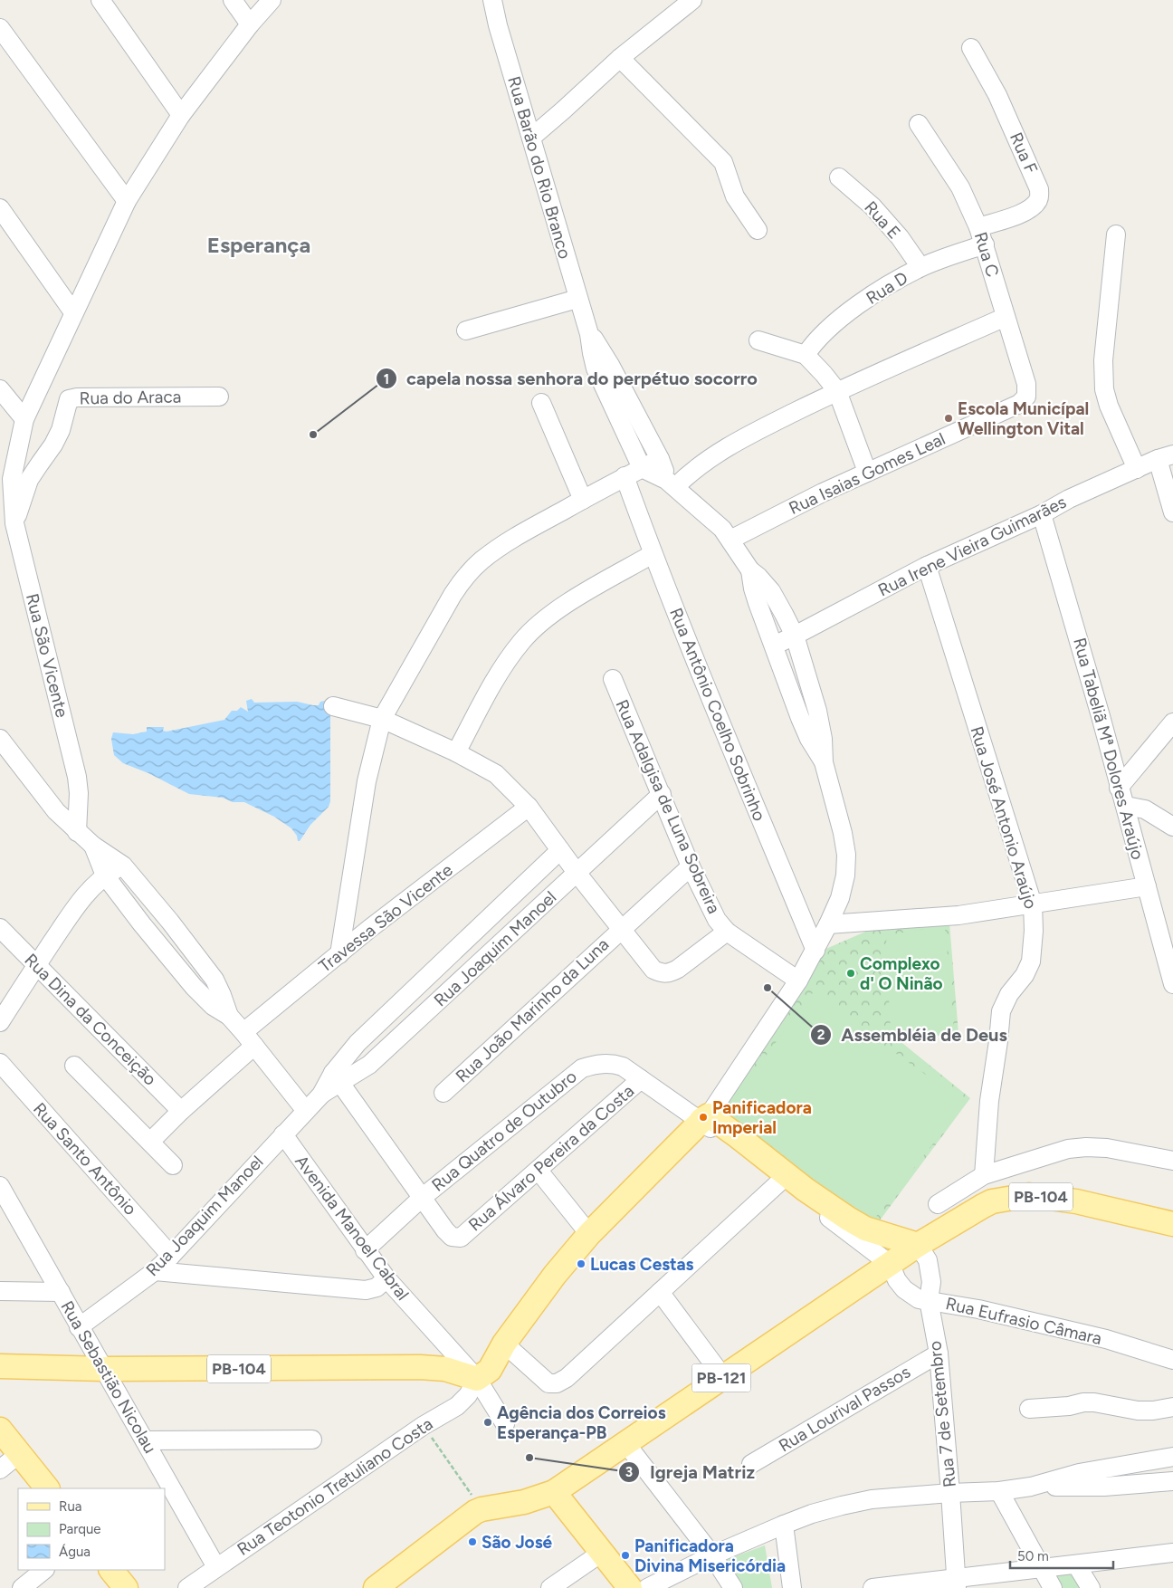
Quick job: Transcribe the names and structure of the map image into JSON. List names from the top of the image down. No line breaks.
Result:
{"streets":{"main road":["PB-104","PB-121"],"street":["Rua F","Rua Barão do Rio Branco","Rua E","Rua C","Rua D","Rua do Araca","Rua Isaias Gomes Leal","Rua Irene Vieira Guimarães","Rua São Vicente","Rua Antônio Coelho Sobrinho","Rua Tabeliã Mª Dolores Araújo","Rua Adalgisa de Luna Sobreira","Rua José Antonio Araújo","Travessa São Vicente","Rua Joaquim Manoel","Rua João Marinho da Luna","Rua Dina da Conceição","Rua Quatro de Outubro","Rua Álvaro Pereira da Costa","Rua Santo Antônio","Avenida Manoel Cabral","Rua Eufrasio Câmara","Rua Sebastião Nicolau","Rua Lourival Passos","Rua 7 de Setembro","Rua Teotonio Tretuliano Costa"]},"crossings":[["Rua F","Rua C"],["Rua E","Rua D"],["Rua C","Rua D"],["Rua C","Rua Isaias Gomes Leal"],["Rua do Araca","Rua São Vicente"],["Rua Irene Vieira Guimarães","Rua Tabeliã Mª Dolores Araújo"],["Rua Irene Vieira Guimarães","Rua José Antonio Araújo"],["Rua Adalgisa de Luna Sobreira","Rua Joaquim Manoel"],["Rua Adalgisa de Luna Sobreira","Rua João Marinho da Luna"],["Travessa São Vicente","Rua João Marinho da Luna"],["Travessa São Vicente","Rua Dina da Conceição"],["Rua Joaquim Manoel","Rua João Marinho da Luna"],["Rua Joaquim Manoel","Rua Santo Antônio"],["Rua Joaquim Manoel","Avenida Manoel Cabral"],["Rua Joaquim Manoel","Rua Sebastião Nicolau"],["Rua Quatro de Outubro","Rua Álvaro Pereira da Costa"],["Rua Quatro de Outubro","Avenida Manoel Cabral"],["Rua Quatro de Outubro","Rua Eufrasio Câmara"],["Rua Quatro de Outubro","PB-121"],["PB-104","Avenida Manoel Cabral"],["PB-104","Rua Sebastião Nicolau"],["PB-104","PB-121"],["PB-104","Rua 7 de Setembro"],["PB-104","Rua Teotonio Tretuliano Costa"],["Avenida Manoel Cabral","Rua Teotonio Tretuliano Costa"],["Rua Eufrasio Câmara","PB-121"],["Rua Eufrasio Câmara","Rua 7 de Setembro"],["Rua Sebastião Nicolau","Rua Teotonio Tretuliano Costa"],["PB-121","Rua 7 de Setembro"],["Rua Lourival Passos","Rua 7 de Setembro"]],"districts":["Esperança"],"places":["Escola Municípal Wellington Vital","capela nossa senhora do perpétuo socorro","Complexo d' O Ninão","Assembléia de Deus","Panificadora Imperial","Lucas Cestas","Agência dos Correios Esperança-PB","Igreja Matriz","São José","Panificadora Divina Misericórdia"],"legend":["Rua","Parque","Água"],"scale_bar":"50 m"}
